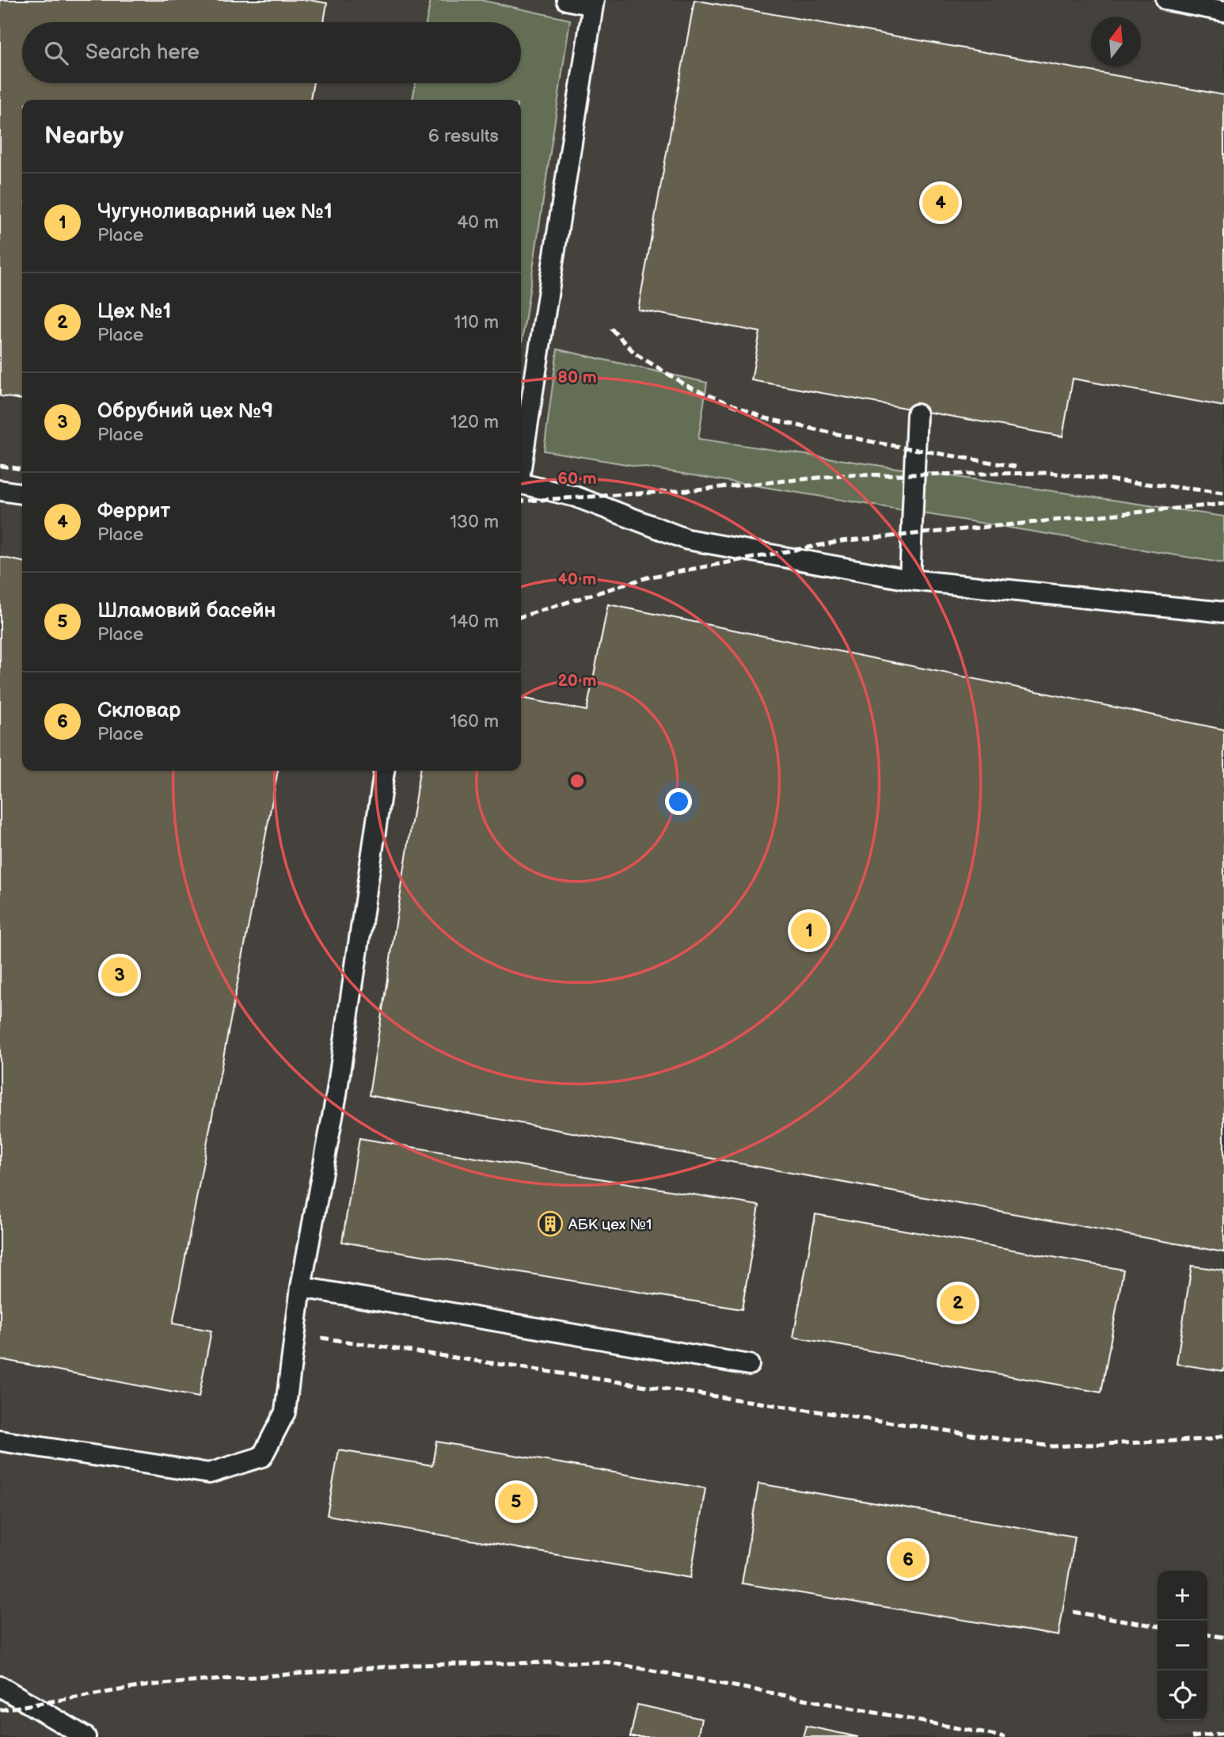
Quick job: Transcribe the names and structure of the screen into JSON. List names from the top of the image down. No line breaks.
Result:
{"places":{"building":["АБК цех №1"]},"north":"top","page":{"search":"Search here","heading":["Nearby","6 results"],"list":[{"mark":"1","name":"Чугуноливарний цех №1","note":"Place","value":"40 m"},{"mark":"2","name":"Цех №1","note":"Place","value":"110 m"},{"mark":"3","name":"Обрубний цех №9","note":"Place","value":"120 m"},{"mark":"4","name":"Феррит","note":"Place","value":"130 m"},{"mark":"5","name":"Шламовий басейн","note":"Place","value":"140 m"},{"mark":"6","name":"Скловар","note":"Place","value":"160 m"}],"pins":["4","1","3","2","5","6"],"map_buttons":["+","−"]},"rings":["80 m","60 m","40 m","20 m"]}
